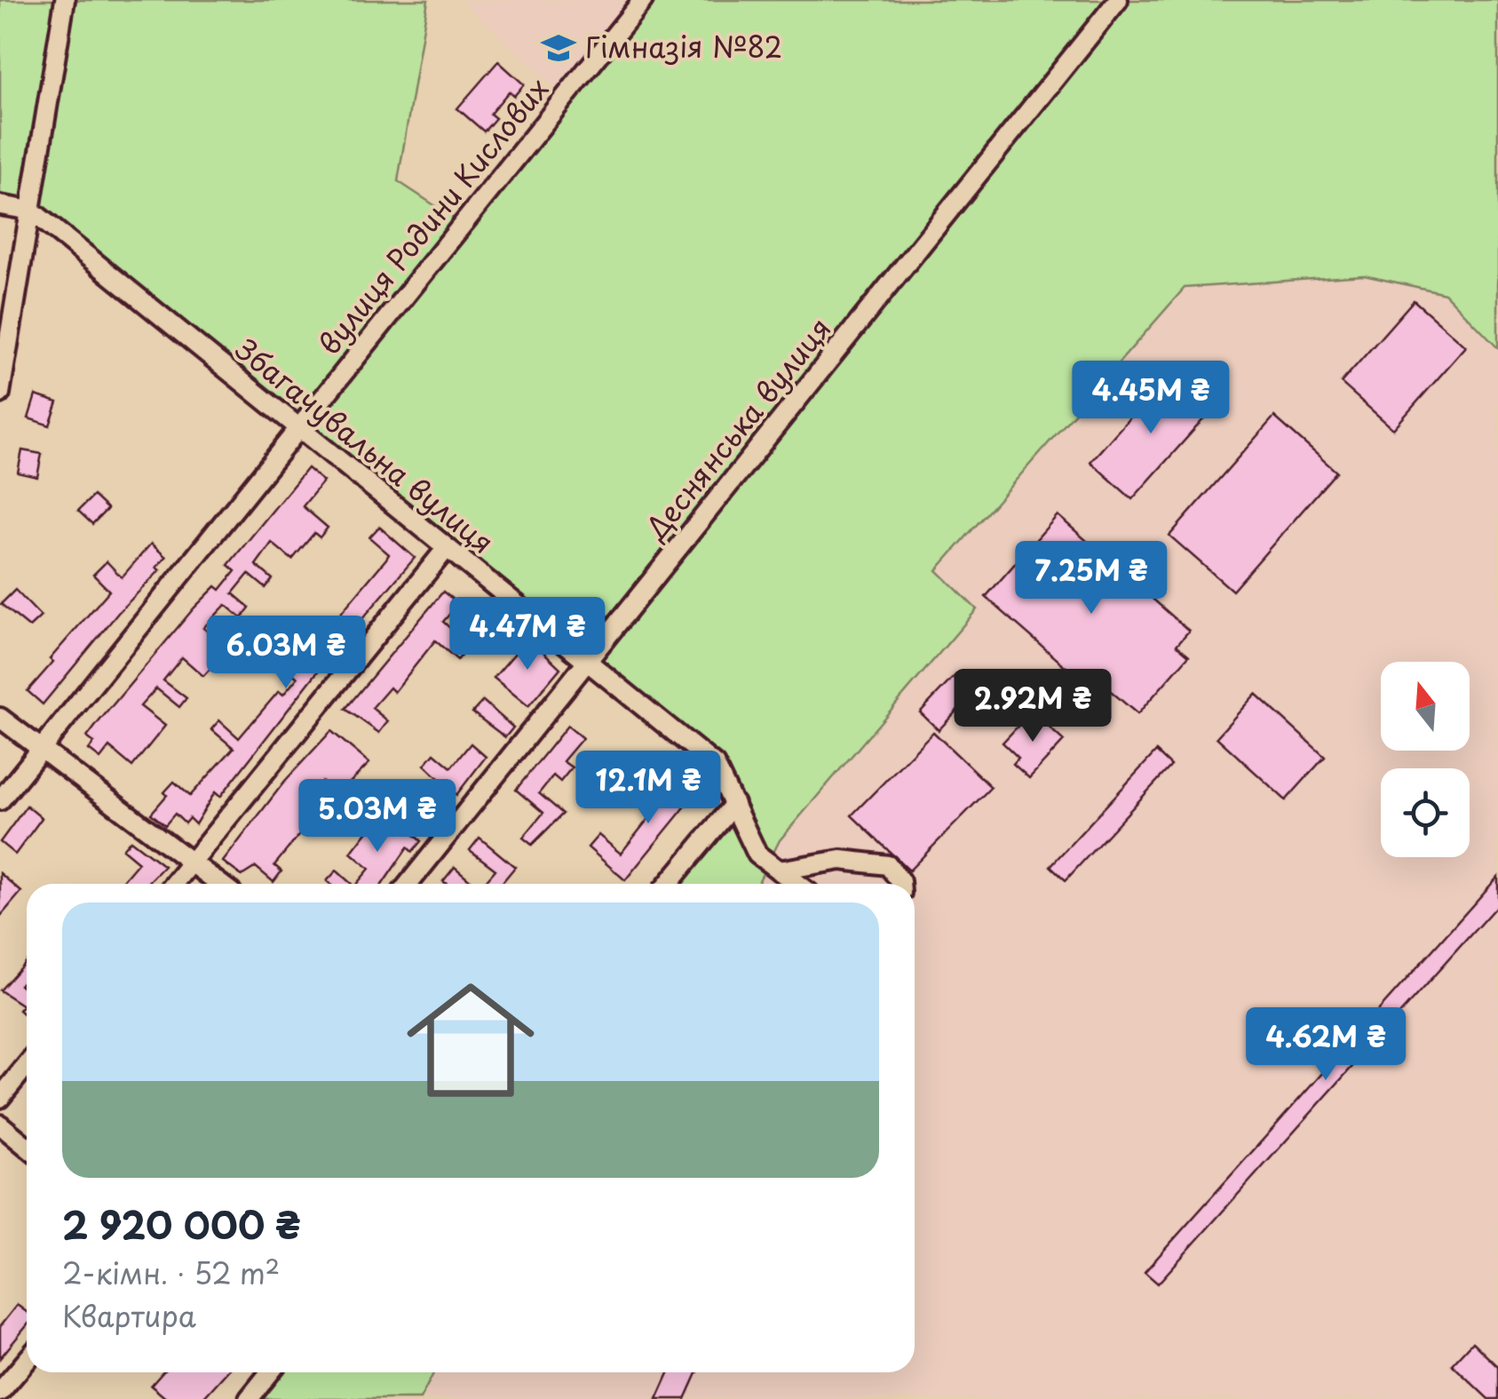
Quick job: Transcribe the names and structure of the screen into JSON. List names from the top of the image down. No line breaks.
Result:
{"streets":{"street":["вулиця Родини Кислових","Деснянська вулиця","Збагачувальна вулиця"]},"crossings":[["вулиця Родини Кислових","Збагачувальна вулиця"],["Деснянська вулиця","Збагачувальна вулиця"]],"places":{"school or university":["Гімназія №82"]},"north":"top","page":{"price":["4.45M ₴","7.25M ₴","4.47M ₴","6.03M ₴","2.92M ₴","12.1M ₴","5.03M ₴","4.62M ₴"],"list":[{"name":"2 920 000 ₴","note":"2-кімн. · 52 m² · Квартира"}]}}
